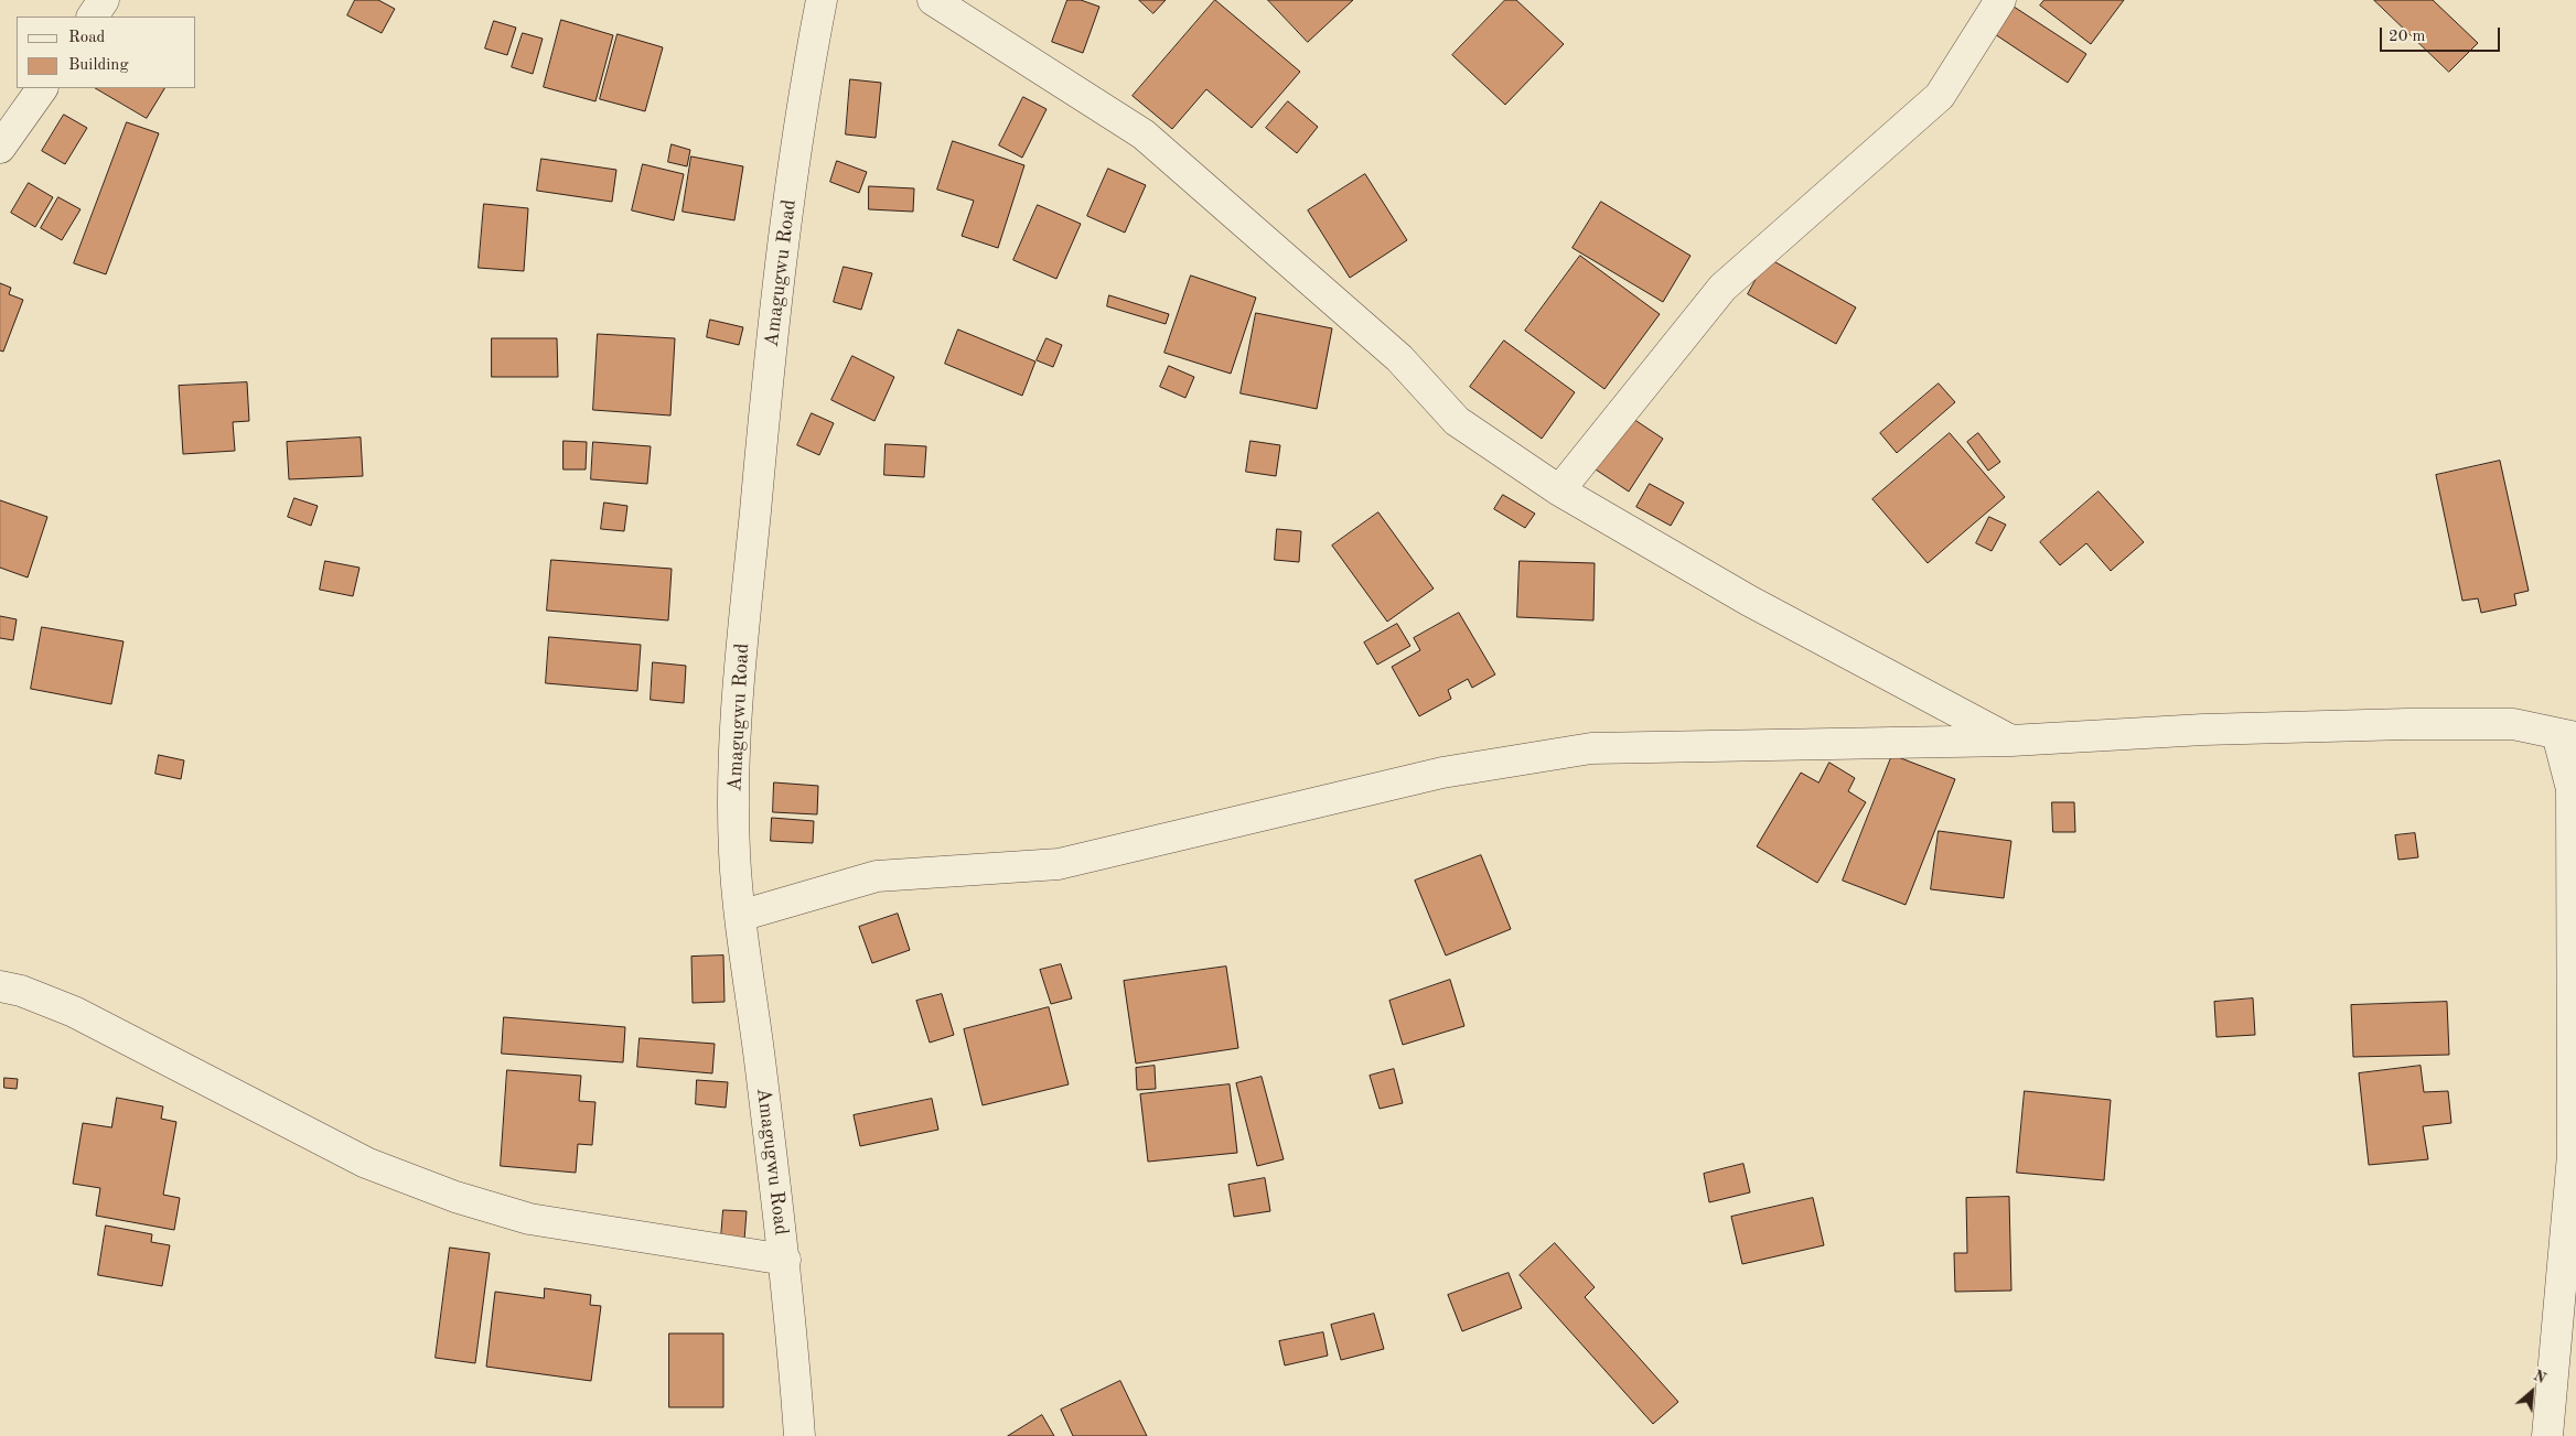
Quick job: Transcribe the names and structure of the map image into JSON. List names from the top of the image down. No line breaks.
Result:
{"streets":{"street":["Amagugwu Road"]},"legend":["Road","Building"],"scale_bar":"20 m","north":"top right"}
